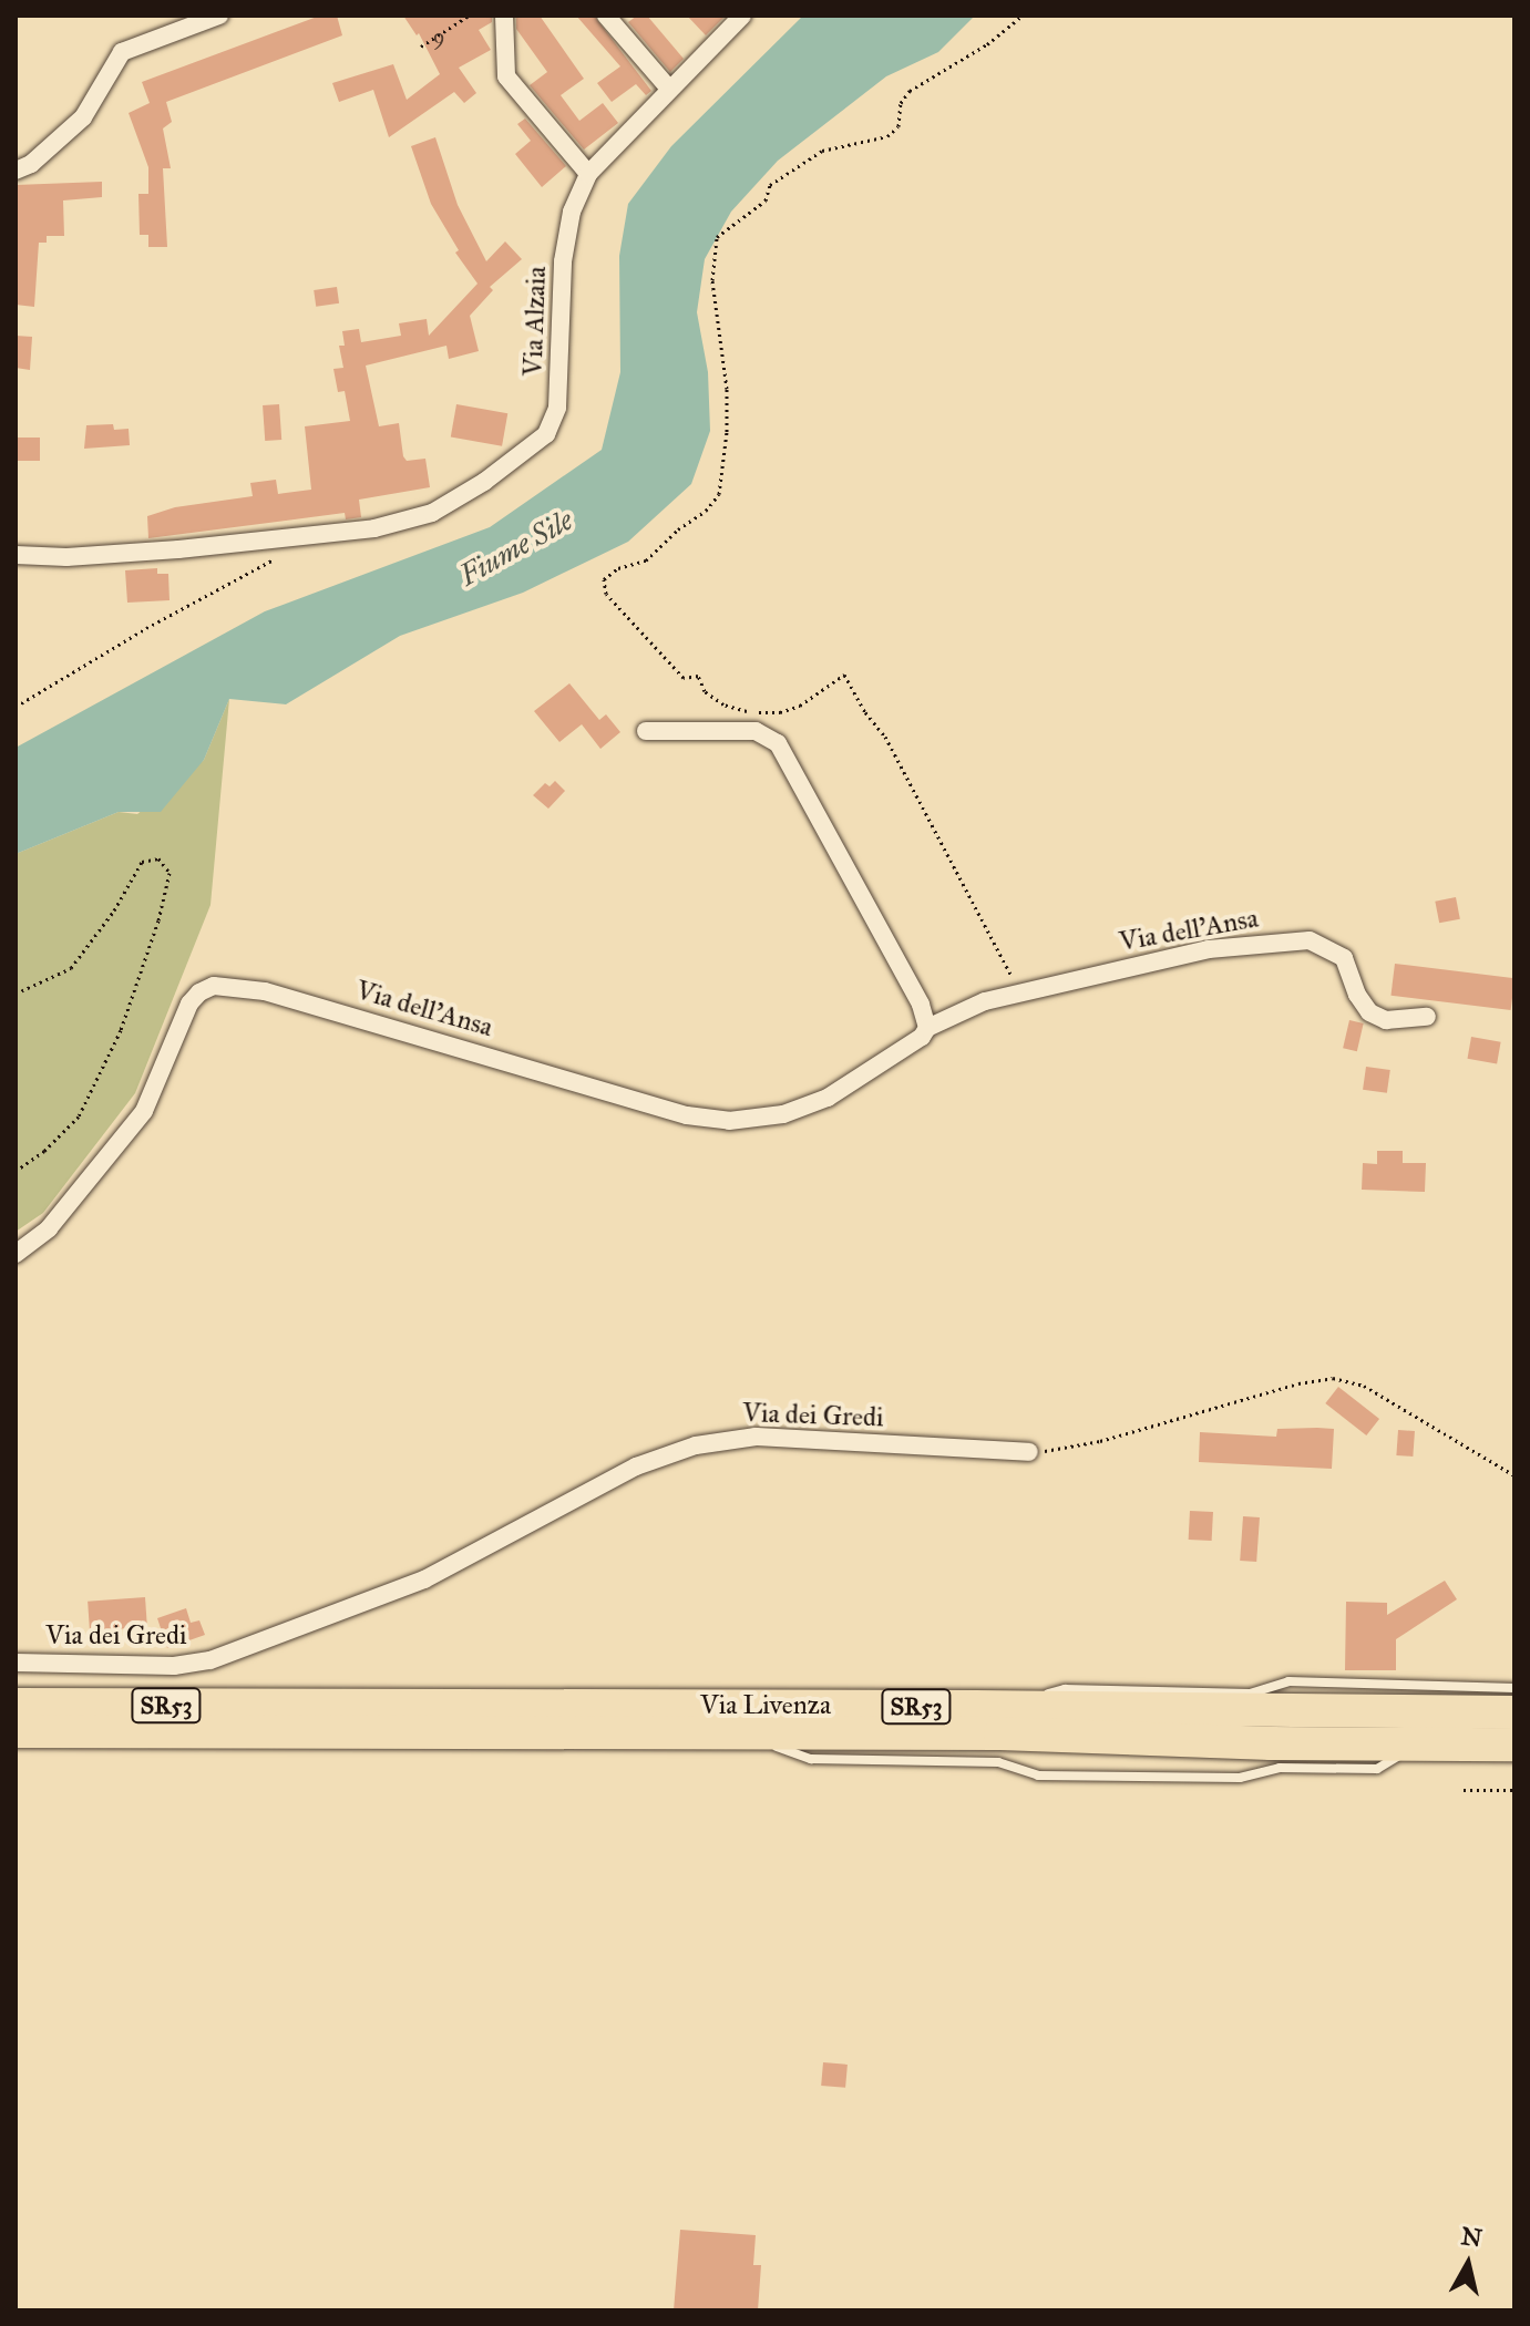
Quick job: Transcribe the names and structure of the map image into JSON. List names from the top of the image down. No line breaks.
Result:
{"streets":{"highway":["SR53","Via Livenza"],"street":["Via Alzaia","Via dell'Ansa","Via dei Gredi"]},"water":["Fiume Sile"],"house_numbers":["9"],"north":"top"}
